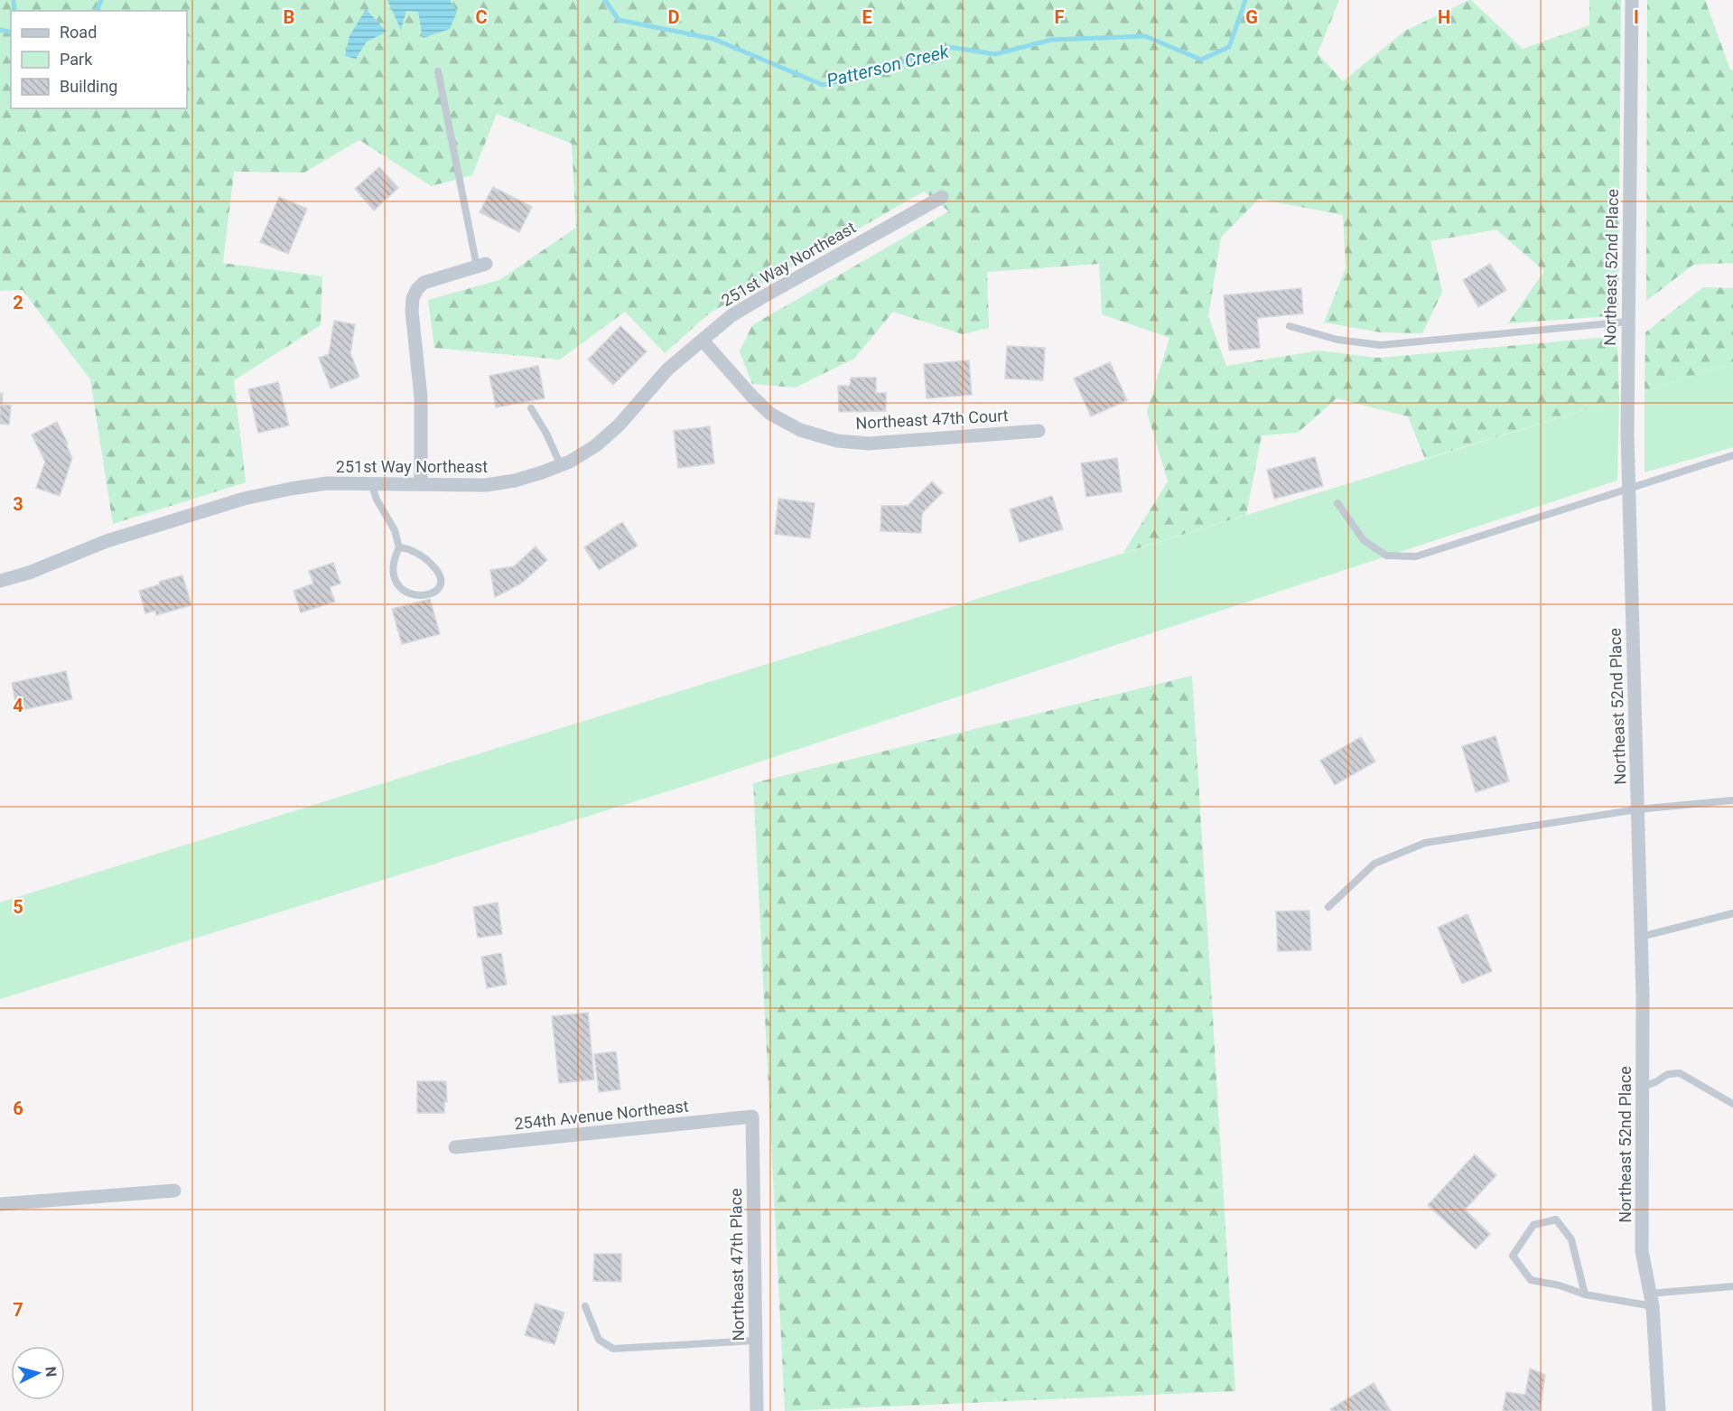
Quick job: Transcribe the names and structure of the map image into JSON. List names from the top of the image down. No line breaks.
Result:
{"streets":{"street":["251st Way Northeast","Northeast 52nd Place","Northeast 47th Court","254th Avenue Northeast","Northeast 47th Place"]},"crossings":[["251st Way Northeast","Northeast 47th Court"],["254th Avenue Northeast","Northeast 47th Place"]],"water":["Patterson Creek"],"legend":["Road","Park","Building"],"north":"right","grid":{"columns":["B","C","D","E","F","G","H","I"],"rows":["2","3","4","5","6","7"]}}
